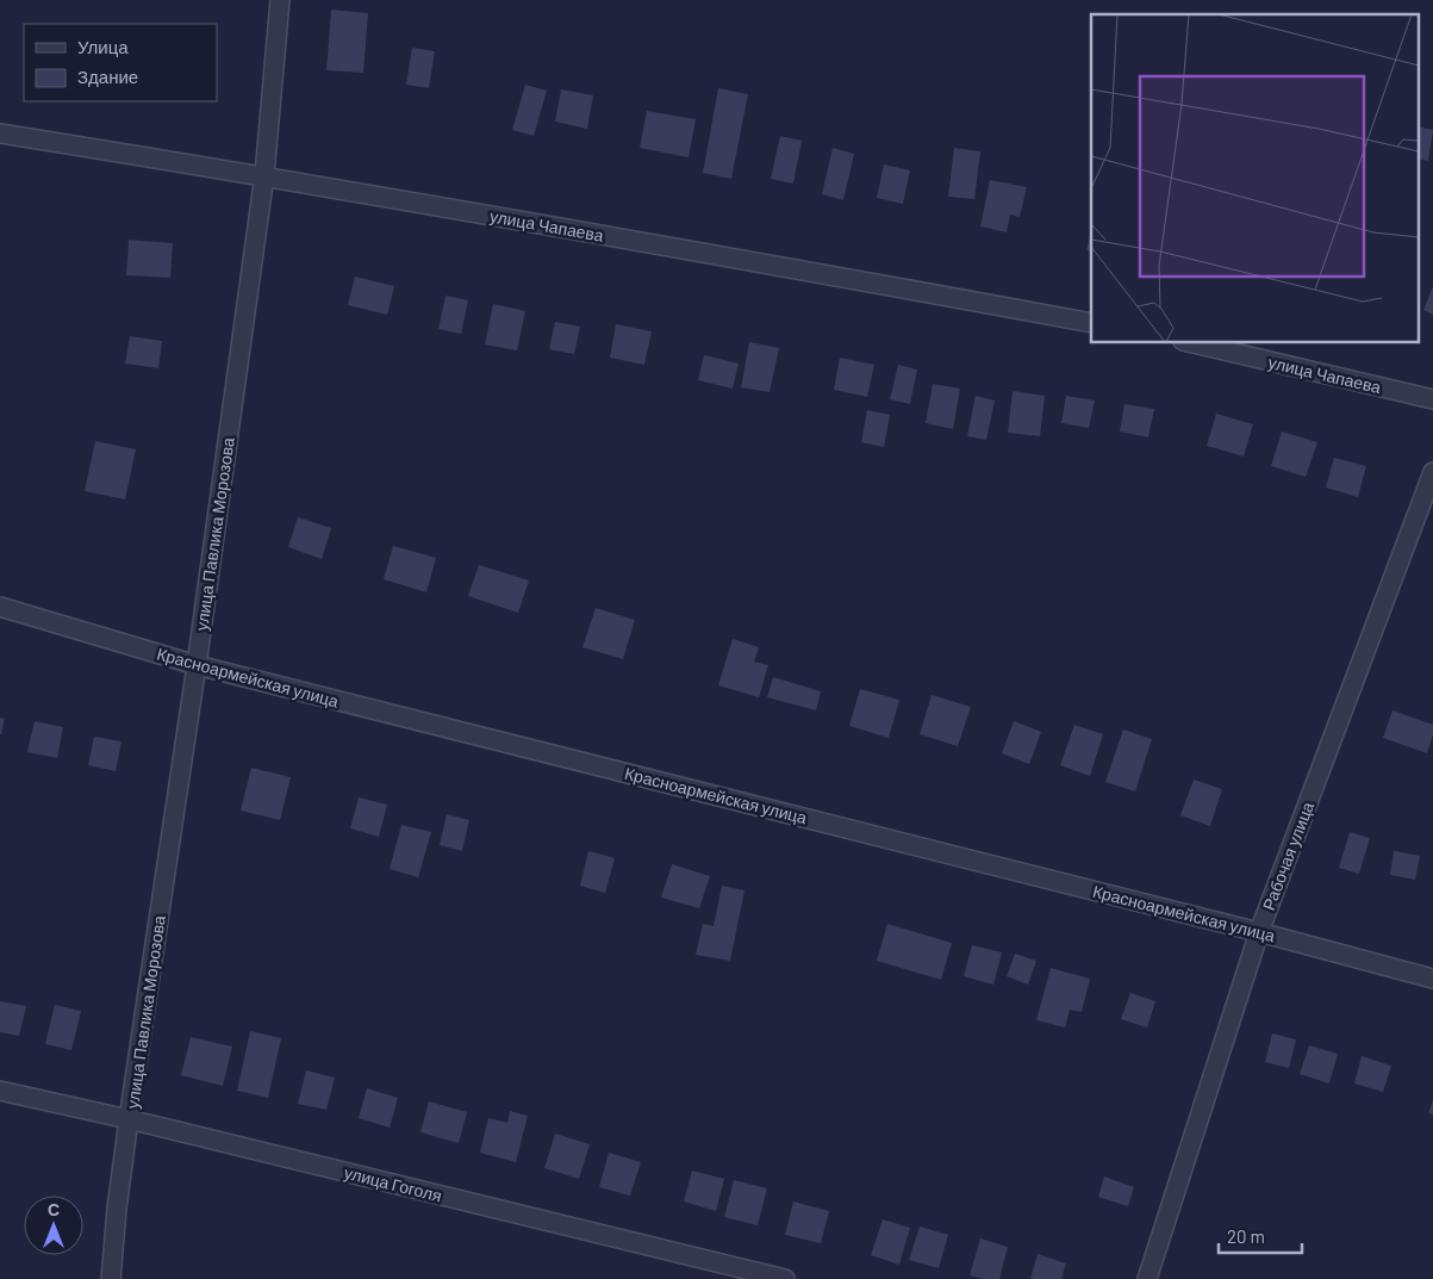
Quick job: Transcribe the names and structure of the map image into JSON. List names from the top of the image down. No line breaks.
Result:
{"streets":{"street":["улица Чапаева","улица Павлика Морозова","Красноармейская улица","Рабочая улица","улица Гоголя"]},"crossings":[["улица Чапаева","улица Павлика Морозова"],["улица Павлика Морозова","Красноармейская улица"],["улица Павлика Морозова","улица Гоголя"],["Красноармейская улица","Рабочая улица"]],"legend":["Улица","Здание"],"scale_bar":"20 m","north":"top"}
